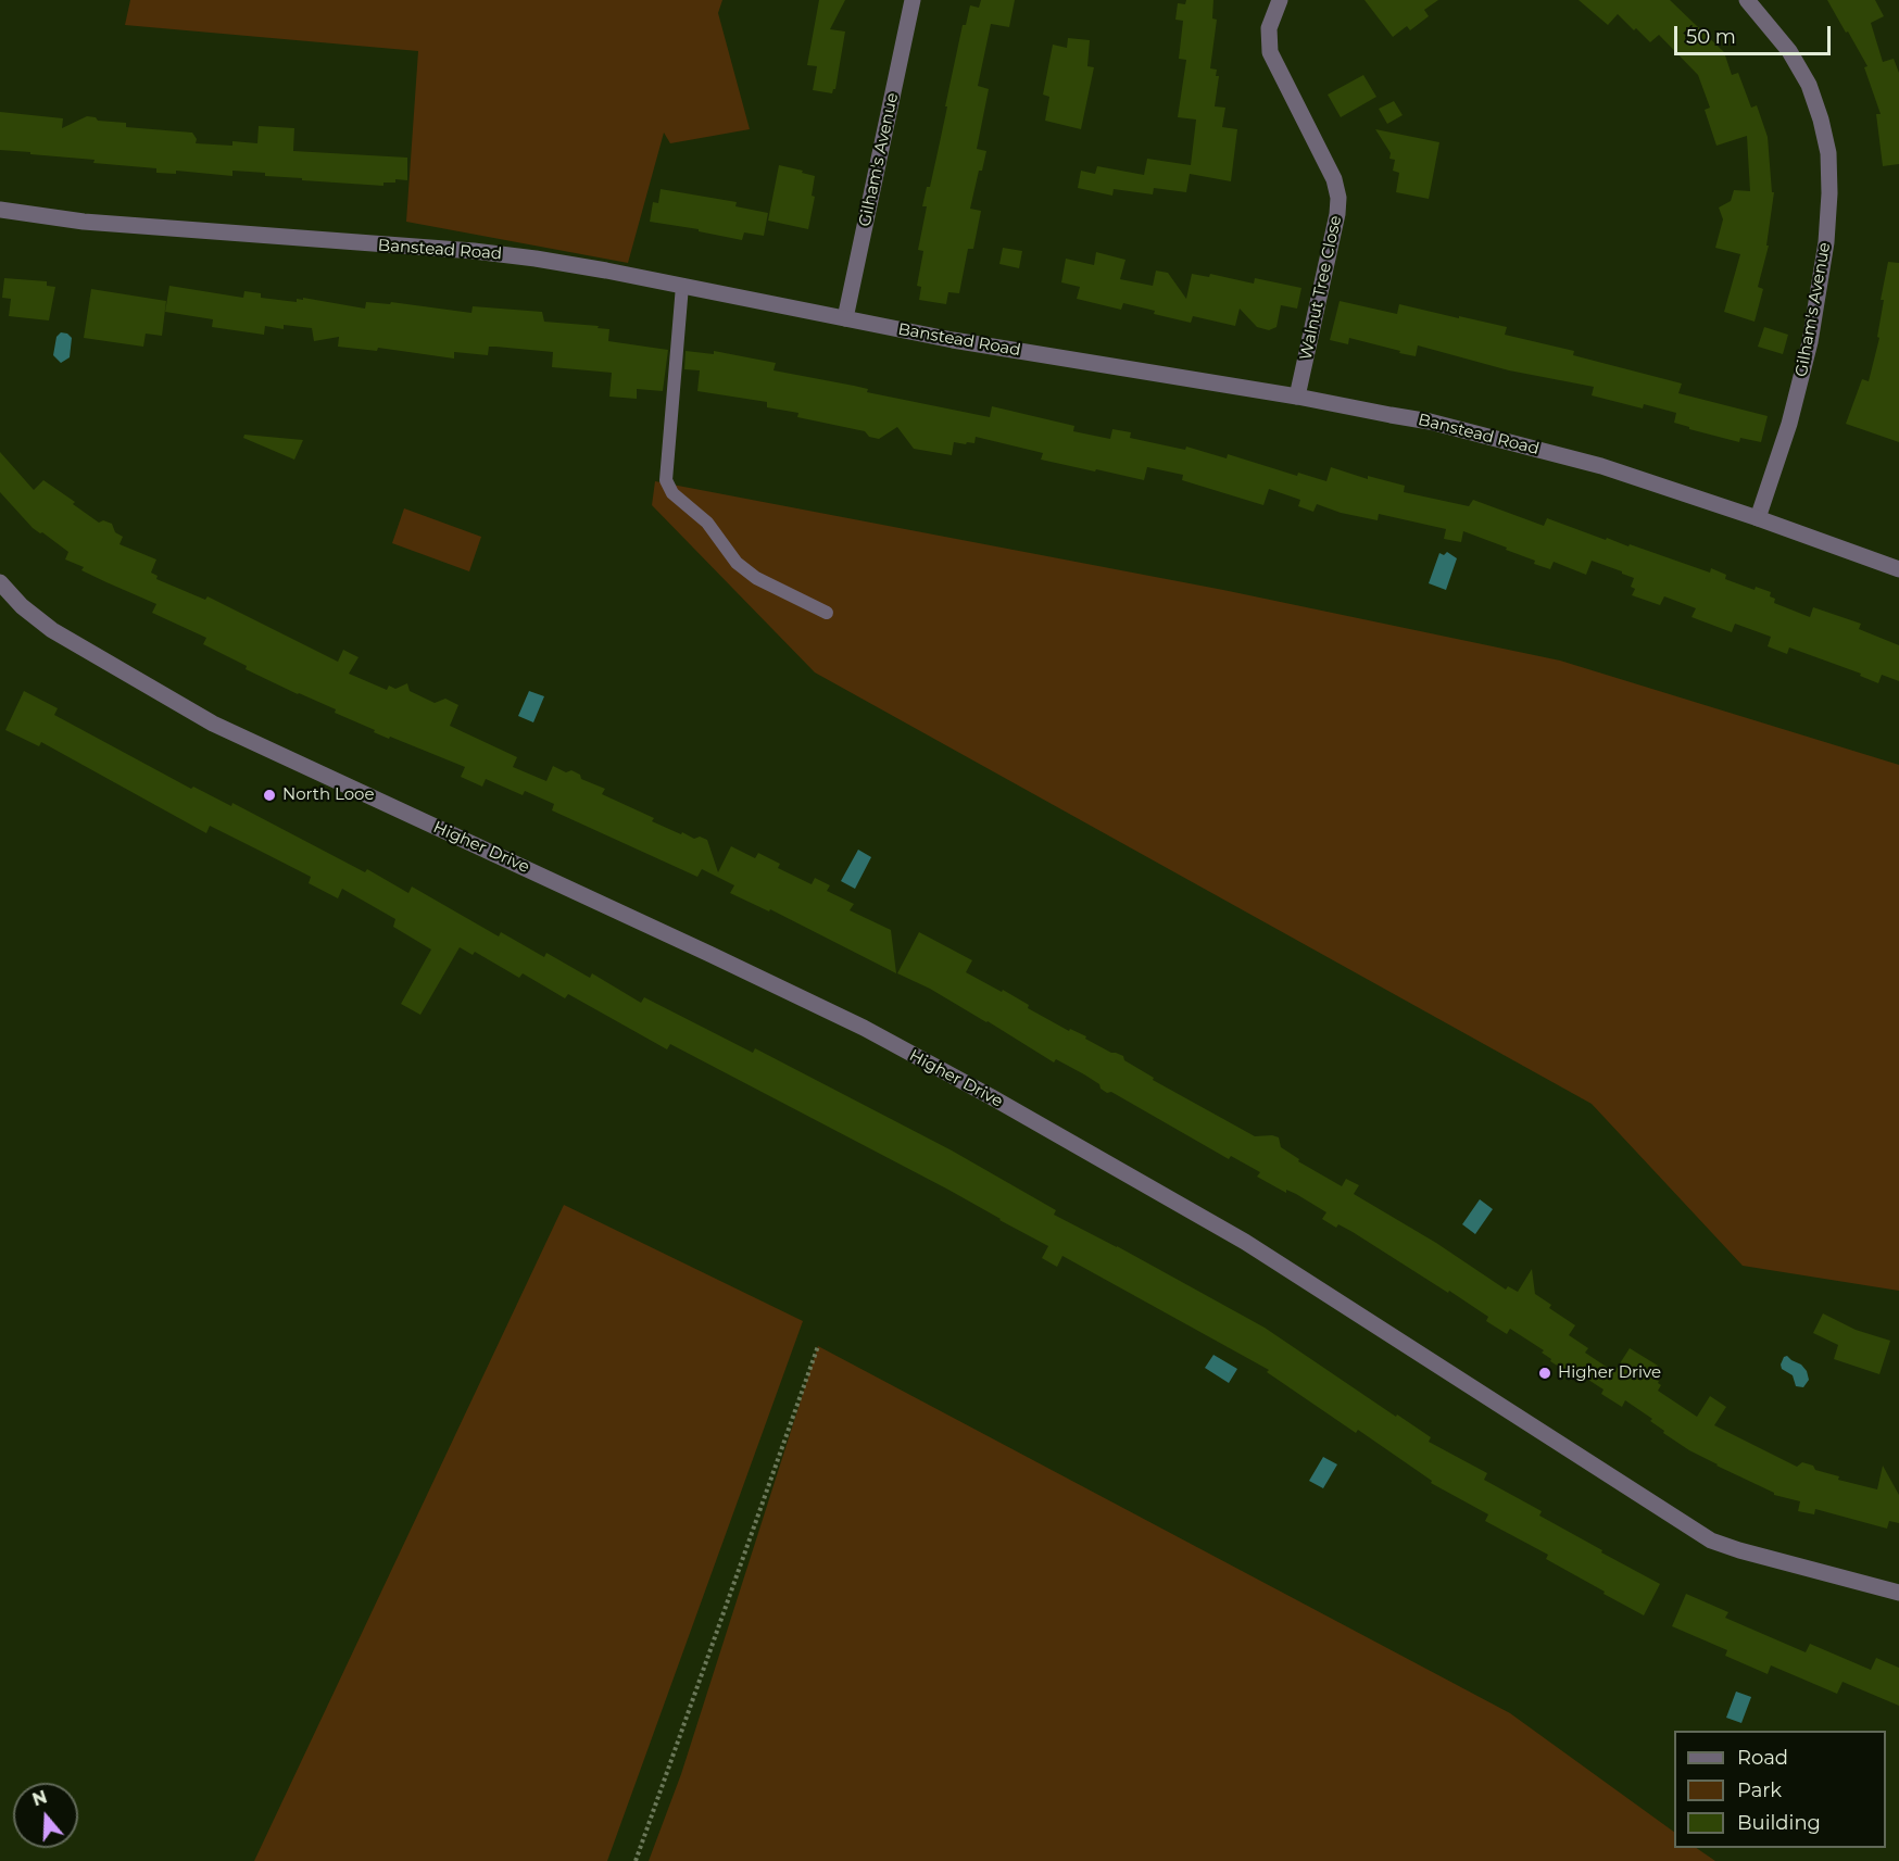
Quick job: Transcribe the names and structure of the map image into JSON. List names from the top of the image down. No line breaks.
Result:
{"streets":{"street":["Gilham's Avenue","Banstead Road","Walnut Tree Close","Higher Drive"]},"crossings":[["Gilham's Avenue","Banstead Road"],["Banstead Road","Walnut Tree Close"]],"places":["North Looe","Higher Drive"],"legend":["Road","Park","Building"],"scale_bar":"50 m","north":"top"}
